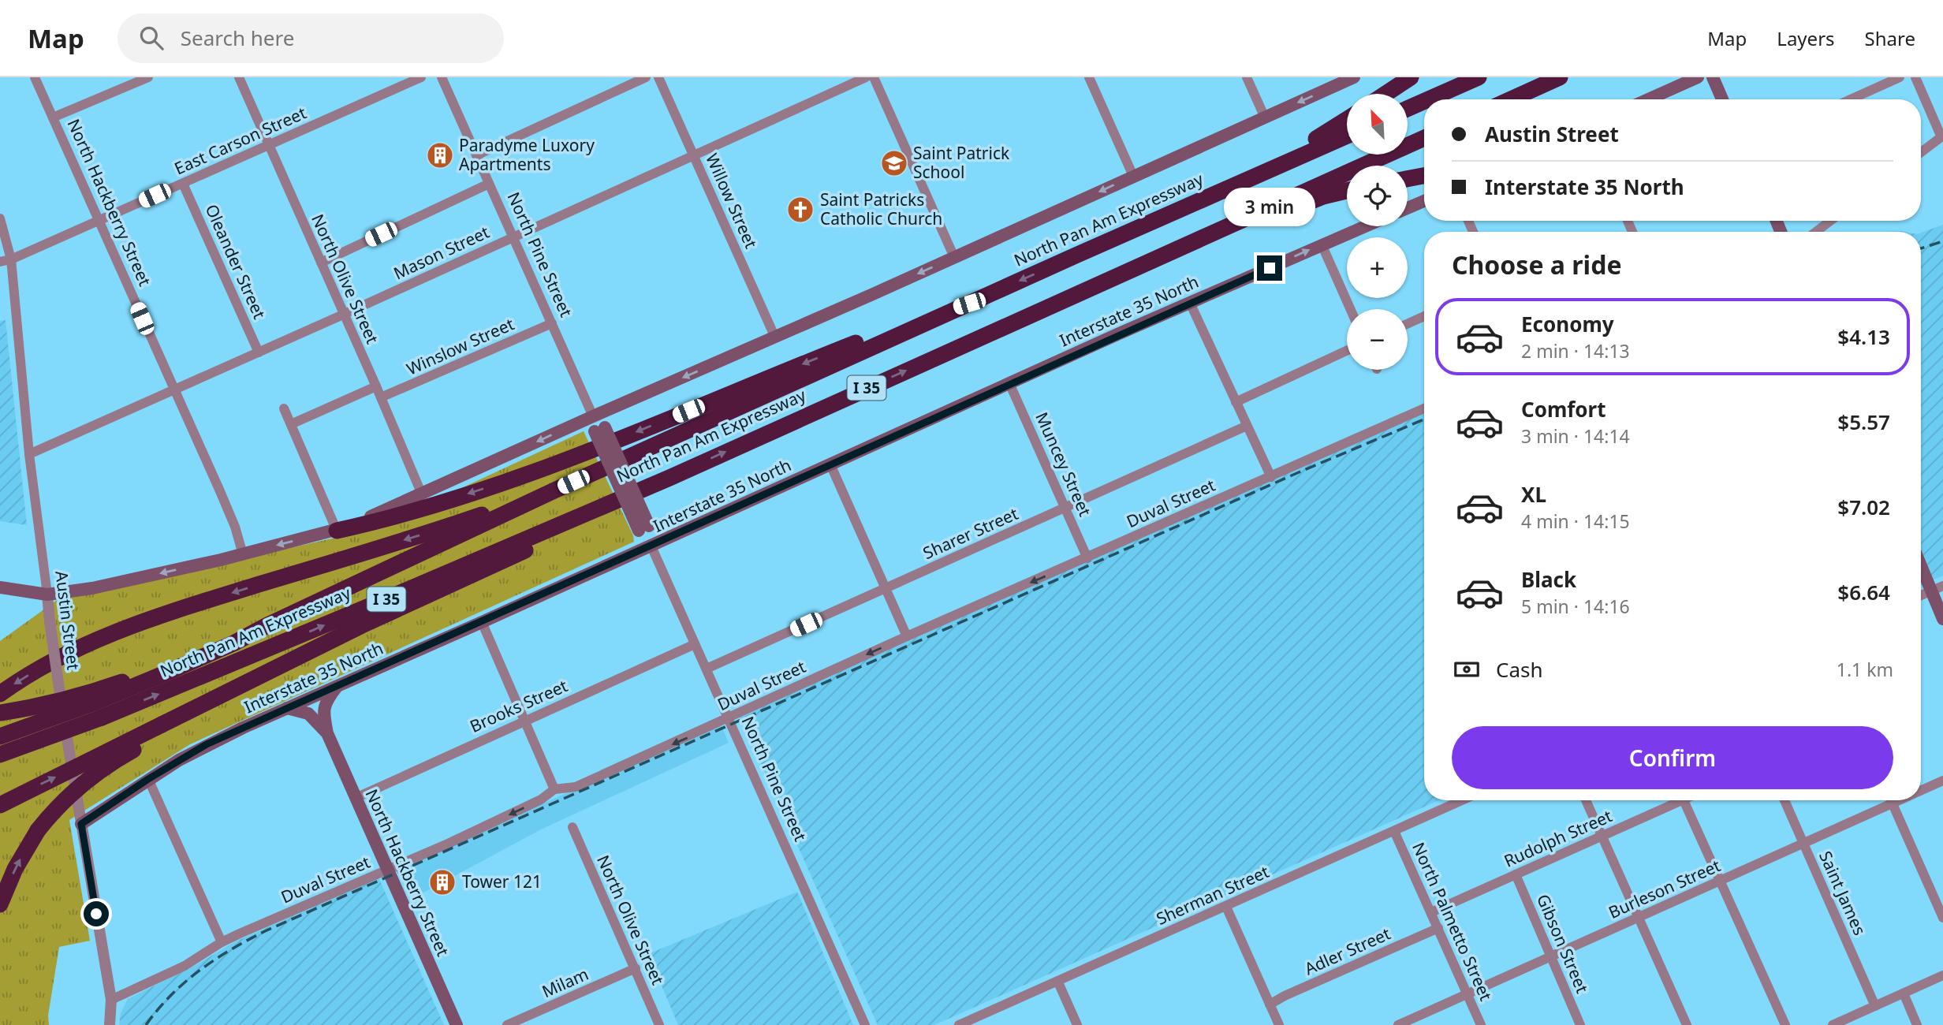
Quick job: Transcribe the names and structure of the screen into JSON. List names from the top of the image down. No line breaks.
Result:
{"streets":{"highway":["North Pan Am Expressway","I 35"],"main road":["North Hackberry Street","North Pine Street","Interstate 35 North"],"street":["East Carson Street","Willow Street","Mason Street","Oleander Street","North Olive Street","Winslow Street","Muncey Street","Duval Street","Sharer Street","Austin Street","Brooks Street","Rudolph Street","Burleson Street","Saint James","Sherman Street","North Palmetto Street","Gibson Street","Adler Street","Milam"]},"crossings":[["East Carson Street","North Hackberry Street"],["East Carson Street","Oleander Street"],["East Carson Street","North Olive Street"],["East Carson Street","Austin Street"],["Willow Street","Mason Street"],["North Hackberry Street","Mason Street"],["North Hackberry Street","Interstate 35 North"],["North Hackberry Street","Duval Street"],["North Hackberry Street","Brooks Street"],["Mason Street","North Pine Street"],["Mason Street","Oleander Street"],["Mason Street","North Olive Street"],["Mason Street","Austin Street"],["North Pine Street","Interstate 35 North"],["North Pine Street","Winslow Street"],["North Pine Street","Duval Street"],["North Pine Street","Sharer Street"],["North Pine Street","Brooks Street"],["North Olive Street","Winslow Street"],["North Olive Street","Milam"],["Interstate 35 North","Muncey Street"],["Interstate 35 North","Austin Street"],["Muncey Street","Duval Street"],["Muncey Street","Sharer Street"],["Duval Street","Austin Street"],["Rudolph Street","North Palmetto Street"],["Rudolph Street","Gibson Street"],["Burleson Street","Saint James"],["Burleson Street","North Palmetto Street"],["Burleson Street","Gibson Street"],["Sherman Street","North Palmetto Street"],["North Palmetto Street","Adler Street"]],"one_way":["Duval Street"],"places":{"building":["Paradyme Luxory Apartments","Tower 121"],"school or university":["Saint Patrick School"],"church":["Saint Patricks Catholic Church"]},"north":"top left","page":{"header":"Map","search":"Search here","nav":["Map","Layers","Share"],"map_buttons":["+","−"],"banner":["Austin Street","Interstate 35 North"],"bubble":"3 min","heading":"Choose a ride","list":[{"name":"Economy","note":"2 min · 14:13","value":"$4.13"},{"name":"Comfort","note":"3 min · 14:14","value":"$5.57"},{"name":"XL","note":"4 min · 14:15","value":"$7.02"},{"name":"Black","note":"5 min · 14:16","value":"$6.64"}],"pay":["Cash","1.1 km"],"buttons":"Confirm"}}
